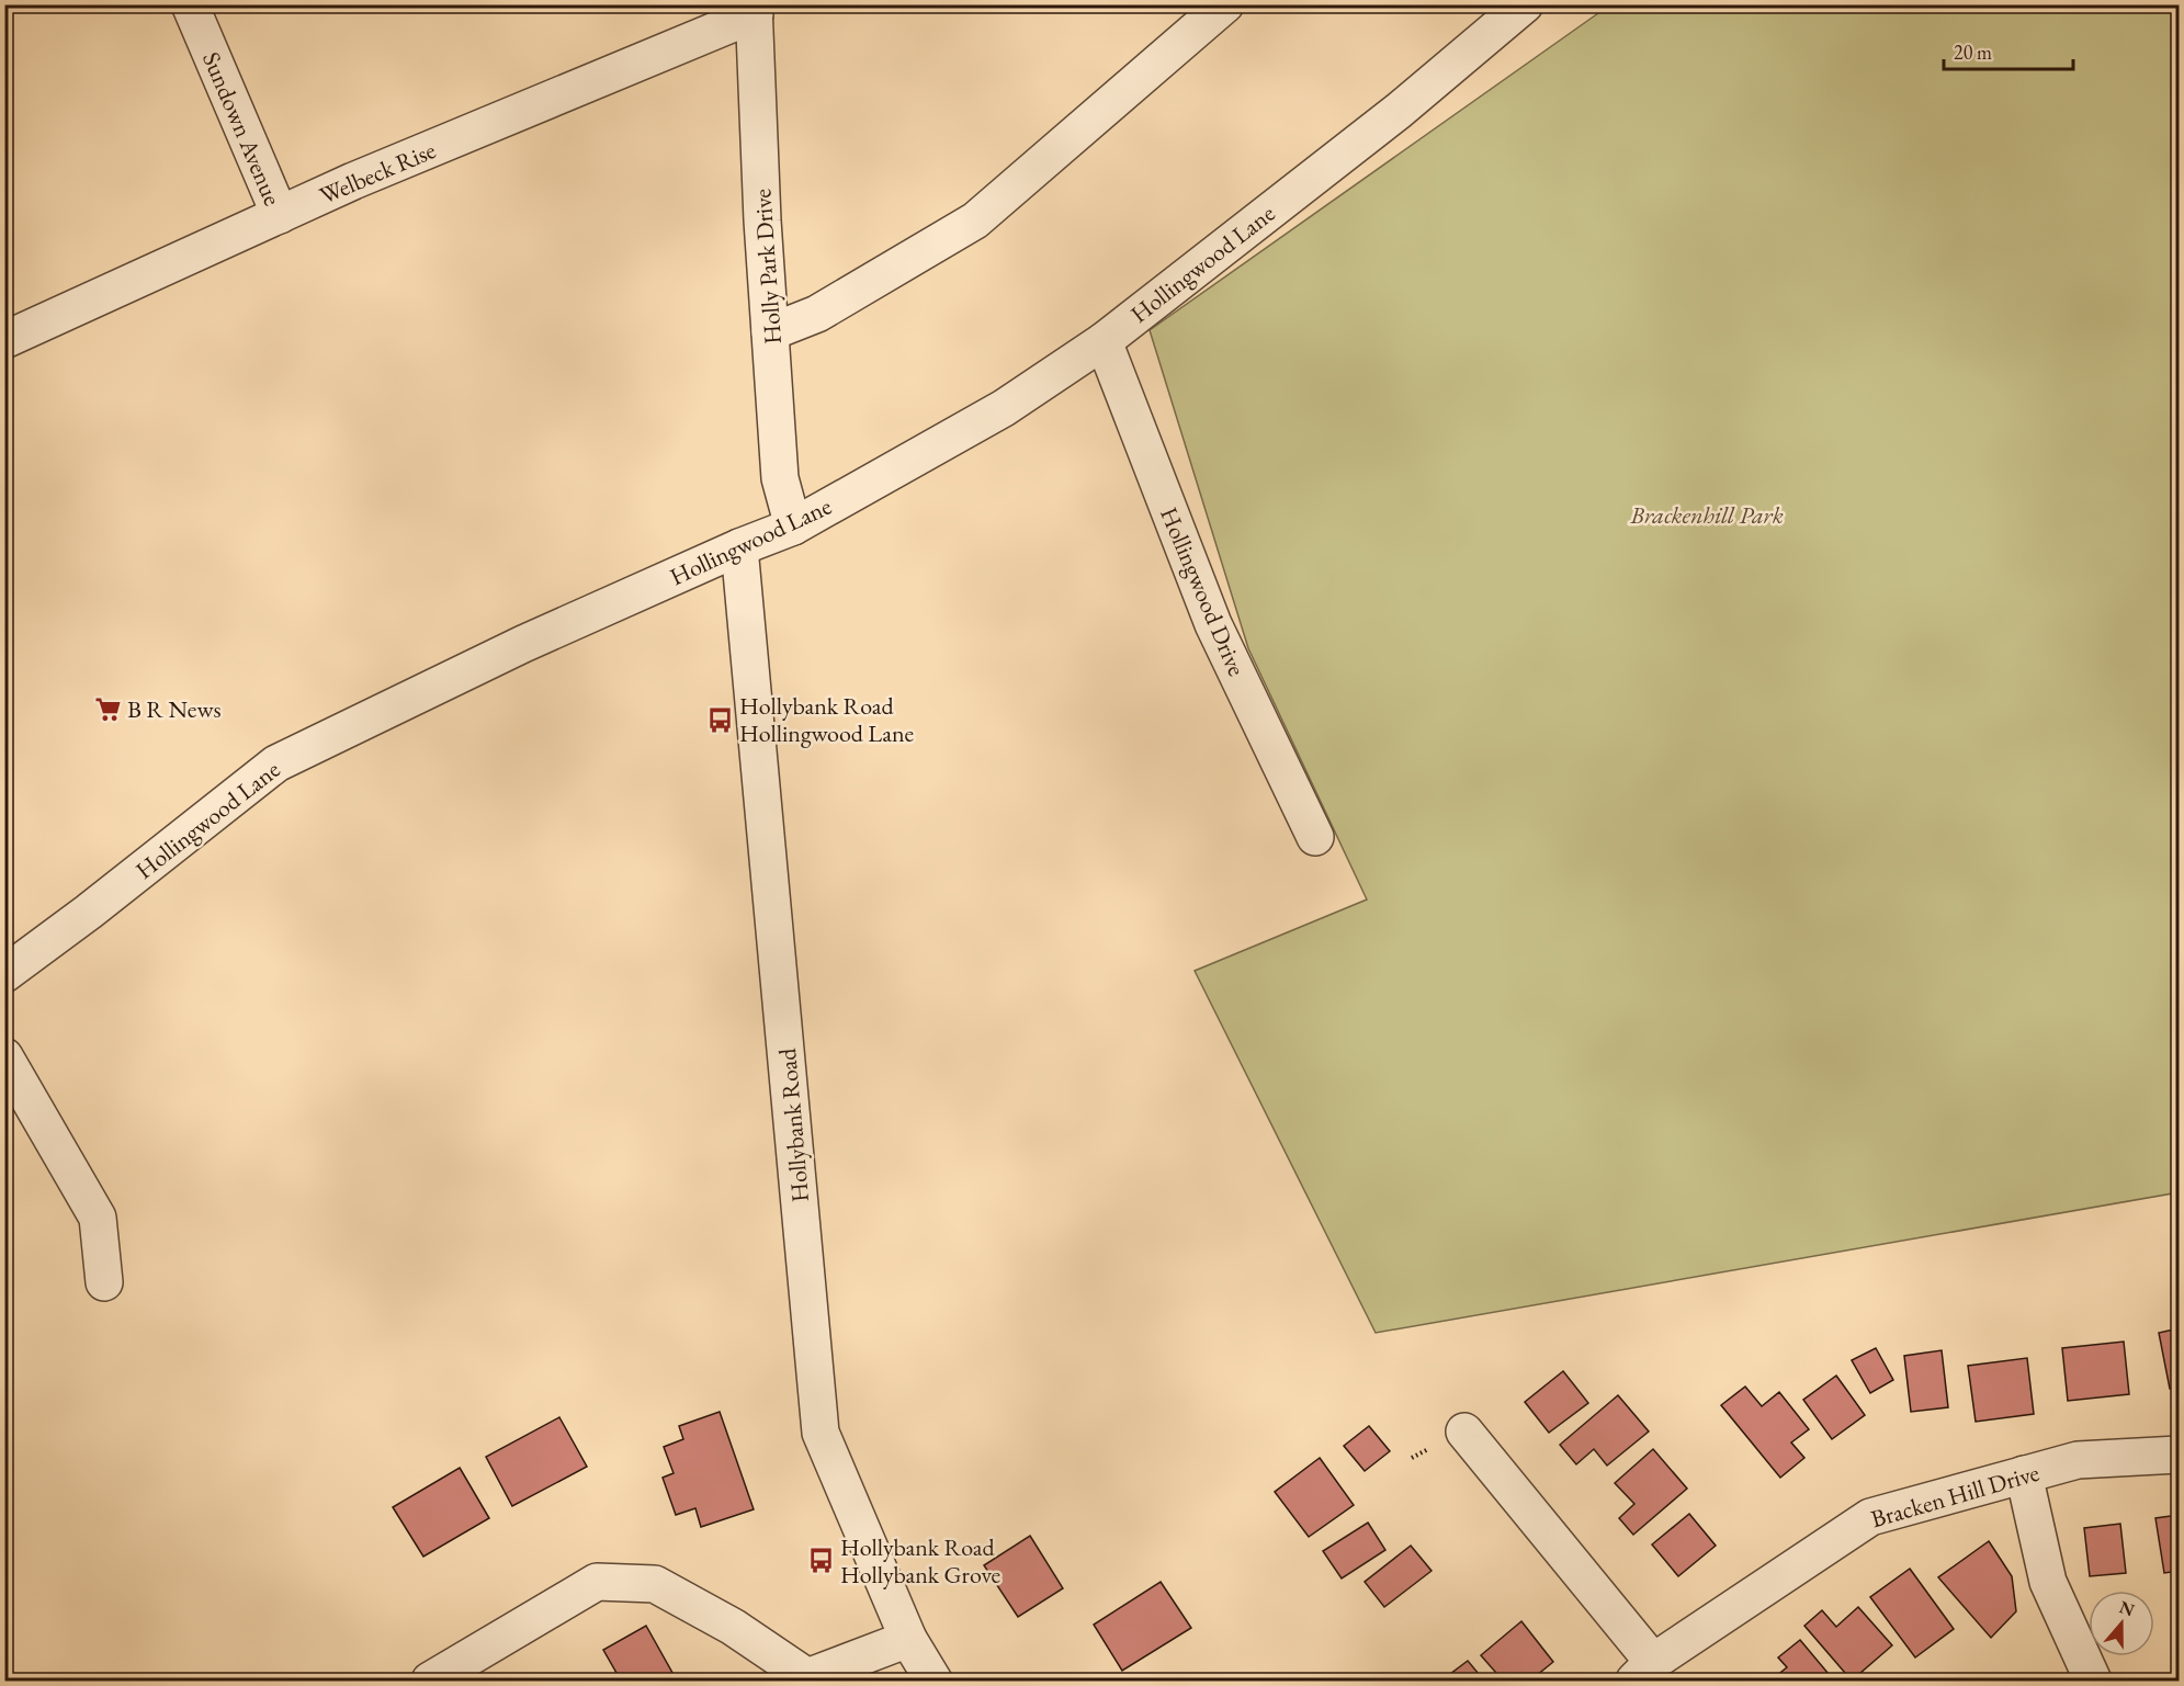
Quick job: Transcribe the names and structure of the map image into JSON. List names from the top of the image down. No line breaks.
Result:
{"streets":{"street":["Sundown Avenue","Welbeck Rise","Hollingwood Lane","Holly Park Drive","Hollingwood Drive","Hollybank Road","Bracken Hill Drive"]},"crossings":[["Sundown Avenue","Welbeck Rise"],["Welbeck Rise","Holly Park Drive"],["Hollingwood Lane","Holly Park Drive"],["Hollingwood Lane","Hollingwood Drive"],["Hollingwood Lane","Hollybank Road"]],"parks":["Brackenhill Park"],"places":{"supermarket":["B R News"],"bus stop":["Hollybank Road Hollingwood Lane","Hollybank Road Hollybank Grove"]},"scale_bar":"20 m","north":"top"}
